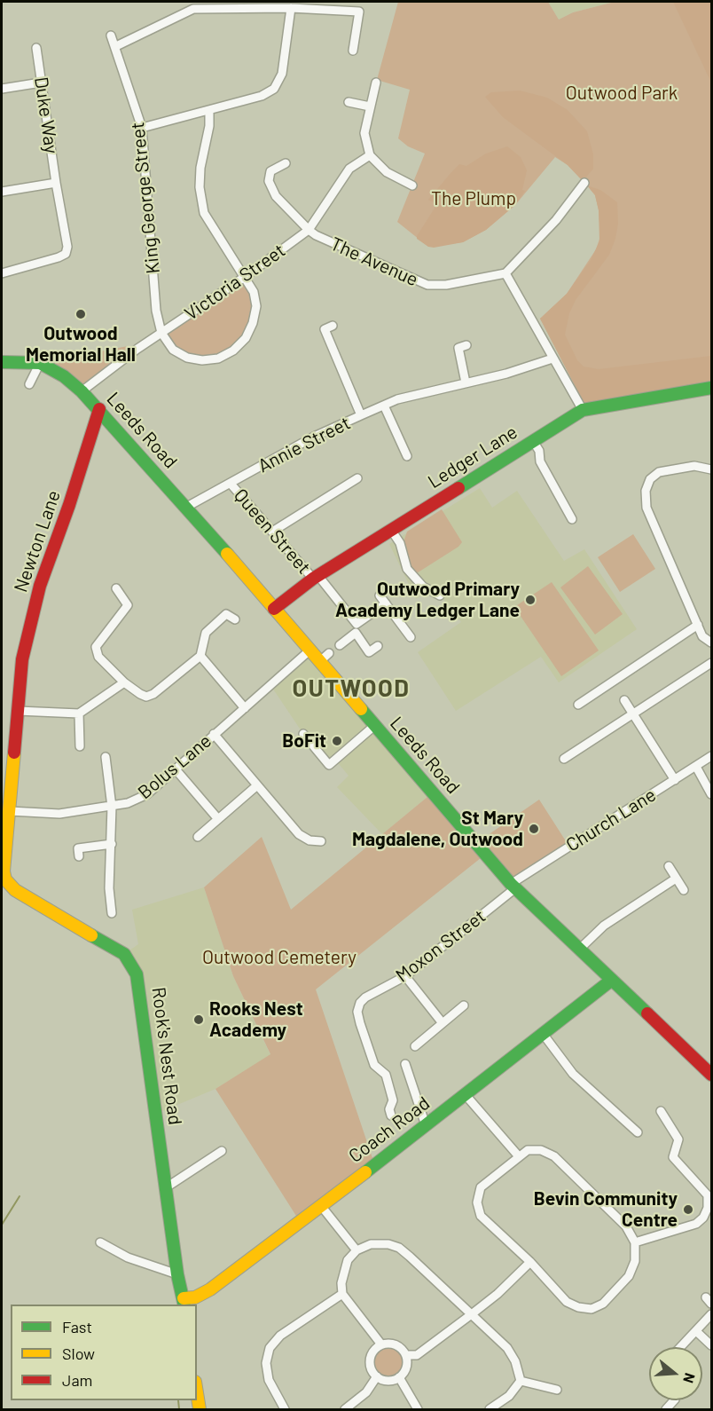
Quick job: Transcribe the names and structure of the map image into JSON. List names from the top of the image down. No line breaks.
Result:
{"streets":{"street":["Duke Way","King George Street","The Avenue","Victoria Street","Leeds Road","Annie Street","Ledger Lane","Queen Street","Newton Lane","Bolus Lane","Church Lane","Moxon Street","Rook's Nest Road","Coach Road"]},"crossings":[["King George Street","Victoria Street"],["The Avenue","Victoria Street"],["Victoria Street","Leeds Road"],["Leeds Road","Annie Street"],["Leeds Road","Ledger Lane"],["Leeds Road","Newton Lane"],["Leeds Road","Bolus Lane"],["Leeds Road","Church Lane"],["Leeds Road","Moxon Street"],["Leeds Road","Coach Road"],["Annie Street","Queen Street"],["Ledger Lane","Queen Street"],["Newton Lane","Bolus Lane"],["Newton Lane","Rook's Nest Road"],["Church Lane","Moxon Street"],["Rook's Nest Road","Coach Road"]],"districts":["OUTWOOD"],"parks":["Outwood Park","The Plump","Outwood Cemetery"],"places":["Outwood Memorial Hall","Outwood Primary Academy Ledger Lane","BoFit","St Mary Magdalene, Outwood","Rooks Nest Academy","Bevin Community Centre"],"legend":["Fast","Slow","Jam"],"north":"right"}
